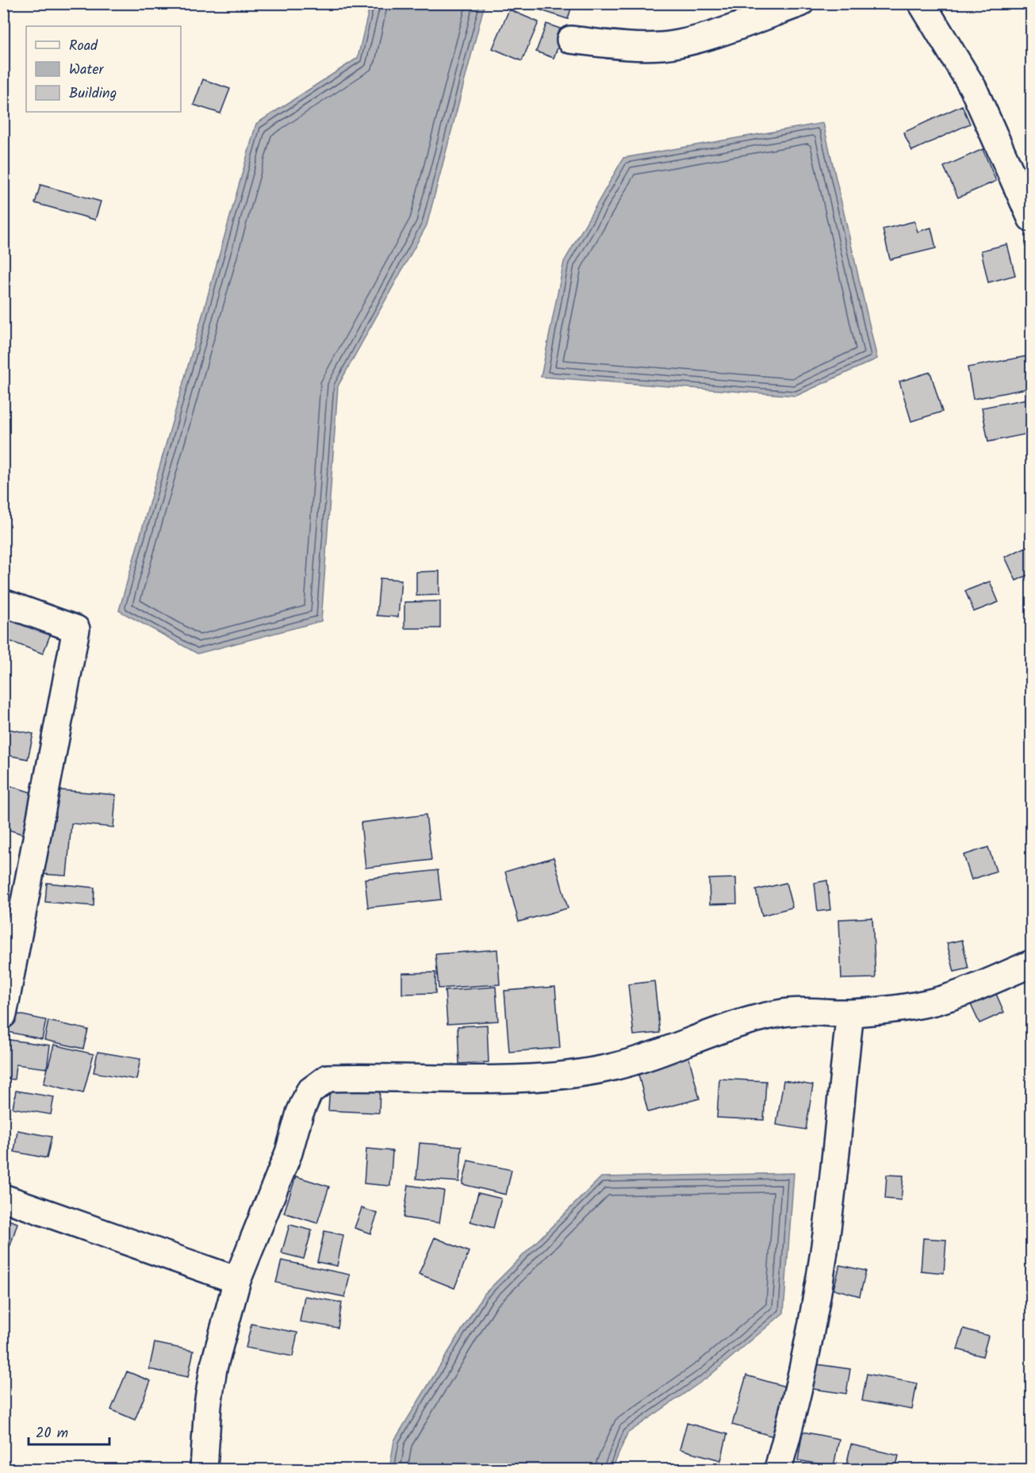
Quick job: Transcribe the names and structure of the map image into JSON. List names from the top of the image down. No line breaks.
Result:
{"legend":["Road","Water","Building"],"scale_bar":"20 m"}
